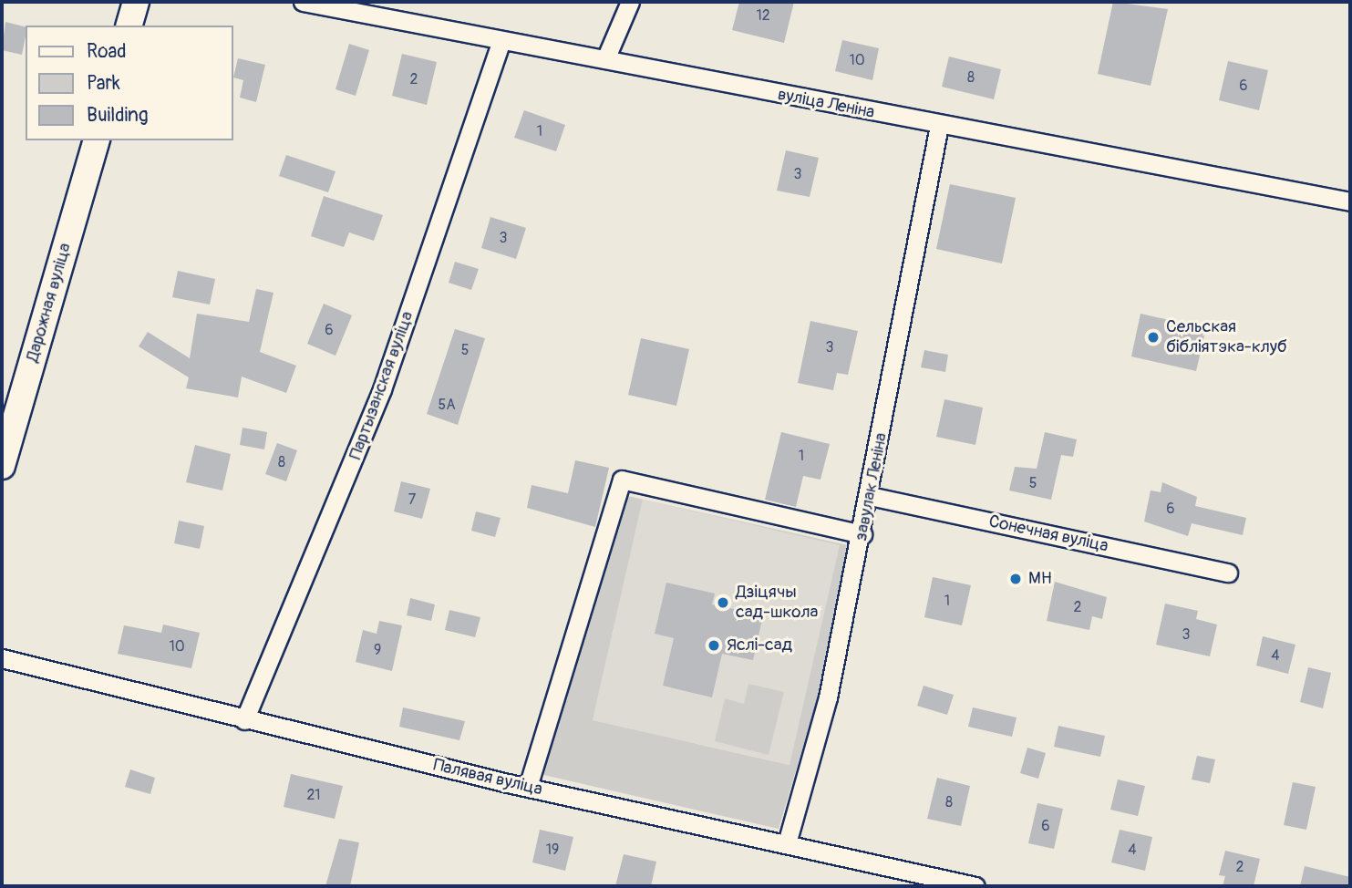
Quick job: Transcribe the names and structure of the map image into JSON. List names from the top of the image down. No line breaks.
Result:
{"streets":{"main road":["Дарожная вуліца"],"street":["вуліца Леніна","Партызанская вуліца","завулак Леніна","Сонечная вуліца","Палявая вуліца"]},"crossings":[["вуліца Леніна","Партызанская вуліца"],["вуліца Леніна","завулак Леніна"],["Партызанская вуліца","Палявая вуліца"],["завулак Леніна","Сонечная вуліца"],["завулак Леніна","Палявая вуліца"]],"places":["Сельская бібліятэка-клуб","МН","Дзіцячы сад-школа","Яслі-сад"],"house_numbers":["12","10","8","2","6","1","3","3","6","3","5","5А","1","8","5","7","6","1","2","3","10","9","4","21","8","6","19","4","2"],"legend":["Road","Park","Building"]}
